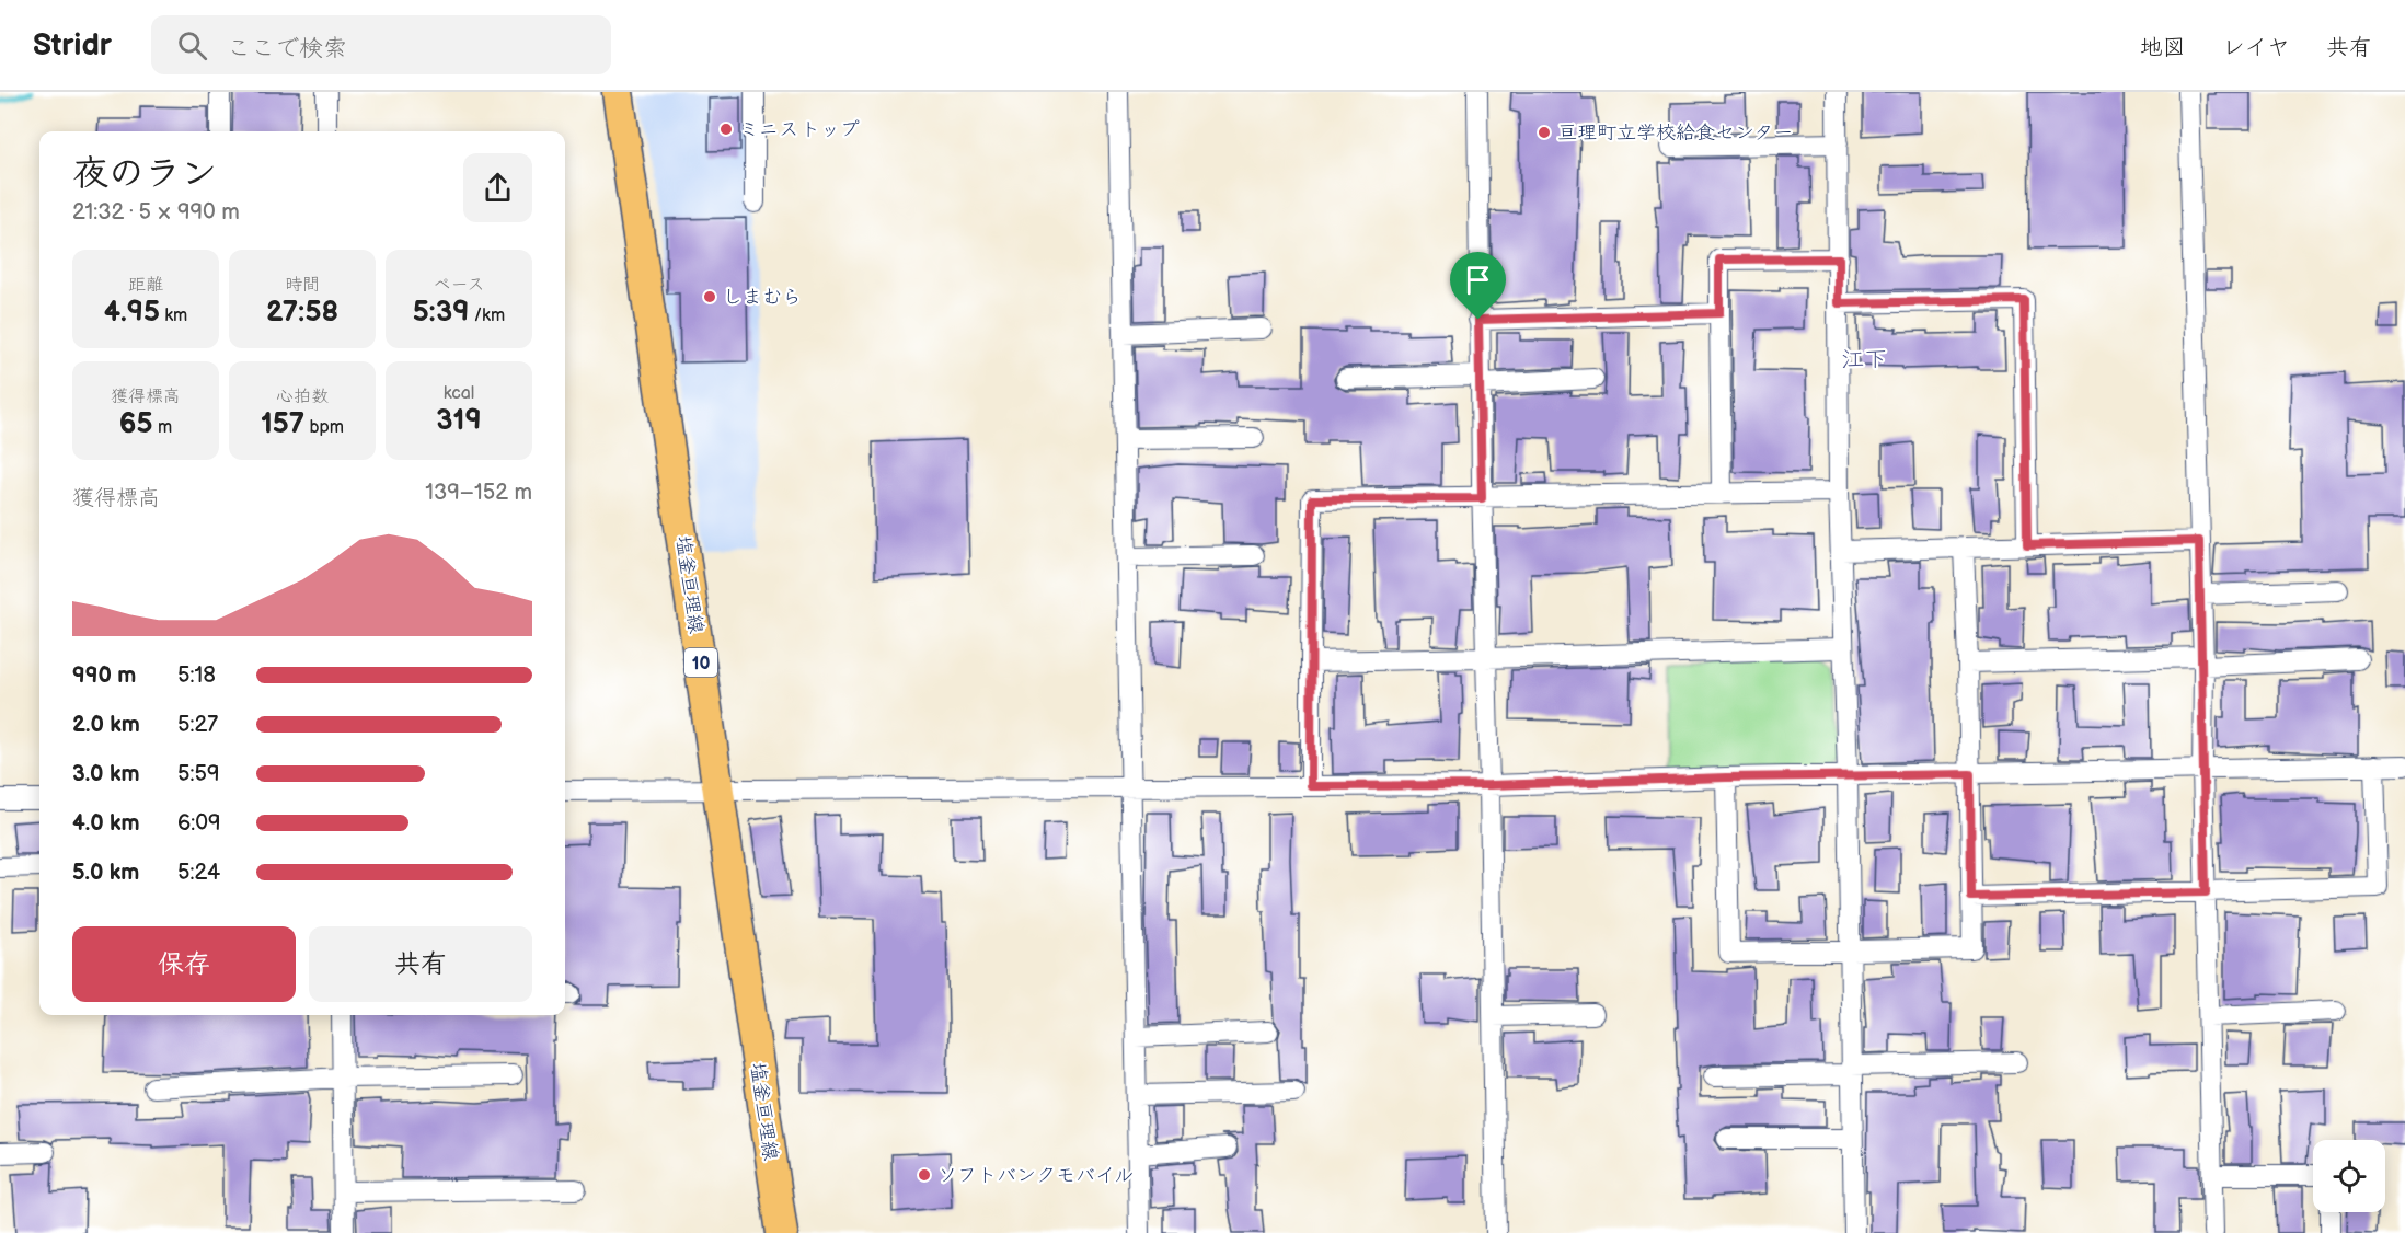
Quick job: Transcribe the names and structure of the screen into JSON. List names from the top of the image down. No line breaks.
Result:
{"streets":{"main road":["塩釜亘理線","10"]},"districts":["江下"],"places":["ミニストップ","亘理町立学校給食センター","しまむら","ソフトバンクモバイル"],"page":{"header":"Stridr","search":"ここで検索","nav":["地図","レイヤ","共有"],"heading":["夜のラン","21:32 · 5 × 990 m"],"stats":[["距離","4.95 km"],["時間","27:58"],["ペース","5:39 /km"],["獲得標高","65 m"],["心拍数","157 bpm"],["kcal","319"]],"chart":["獲得標高","139–152 m"],"list":[{"name":"990 m","note":"5:18"},{"name":"2.0 km","note":"5:27"},{"name":"3.0 km","note":"5:59"},{"name":"4.0 km","note":"6:09"},{"name":"5.0 km","note":"5:24"}],"buttons":["保存","共有"]}}
